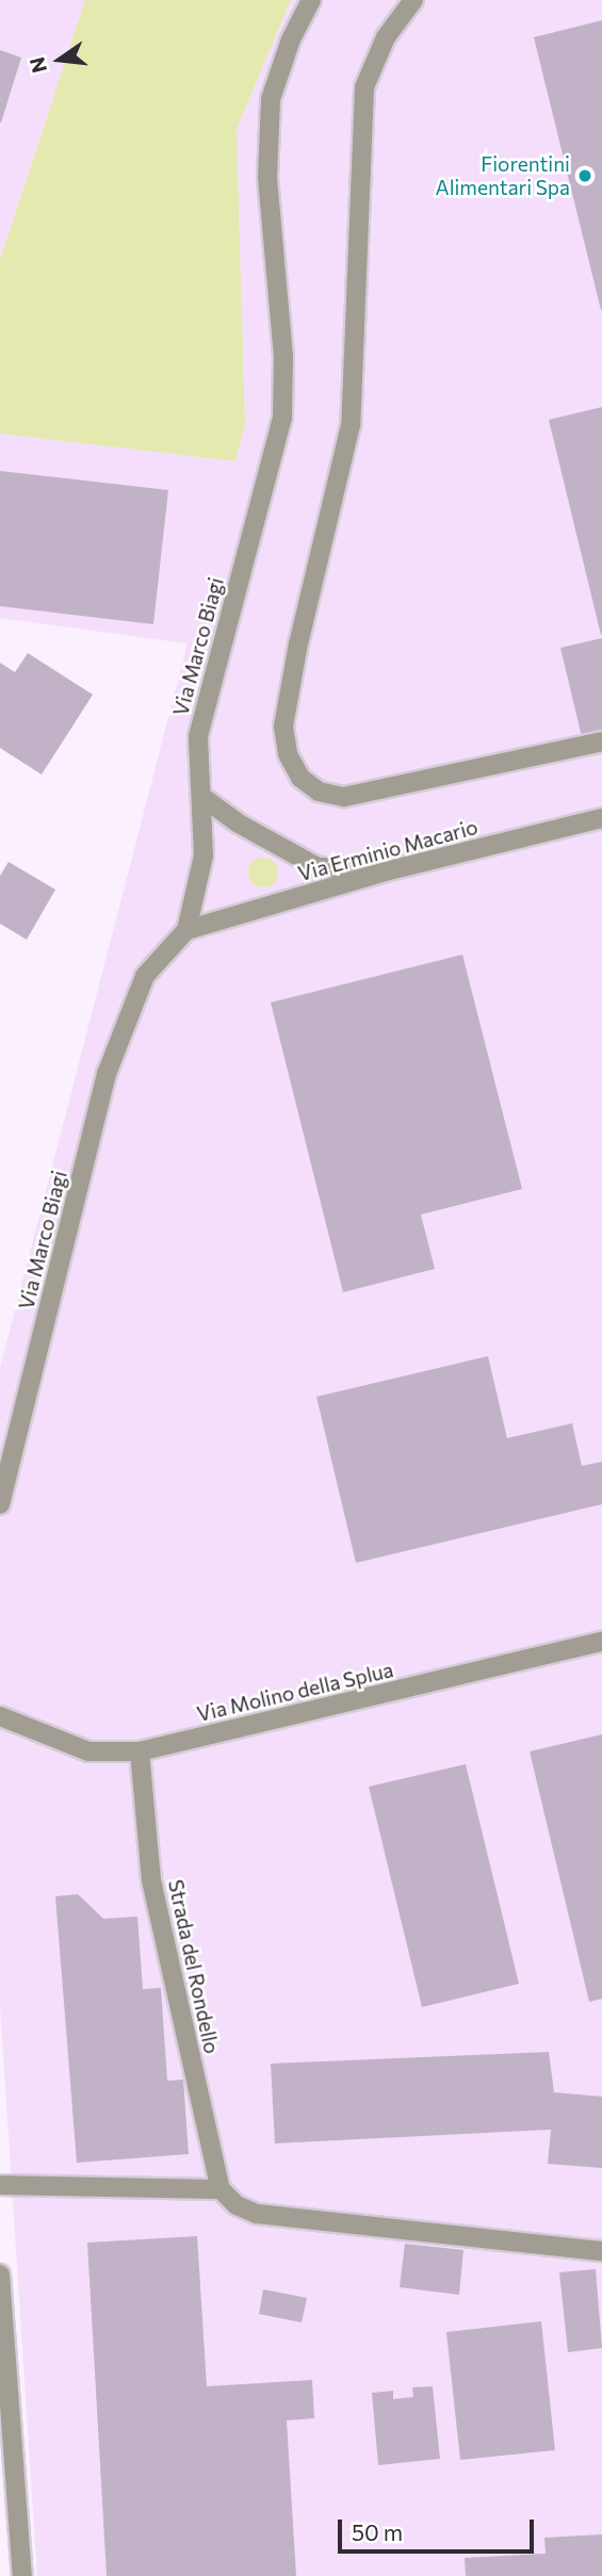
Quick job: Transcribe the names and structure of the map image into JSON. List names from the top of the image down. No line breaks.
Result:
{"streets":{"street":["Via Marco Biagi","Via Erminio Macario","Via Molino della Splua","Strada del Rondello"]},"crossings":[["Via Marco Biagi","Via Erminio Macario"],["Via Molino della Splua","Strada del Rondello"]],"places":["Fiorentini Alimentari Spa"],"scale_bar":"50 m","north":"left"}
